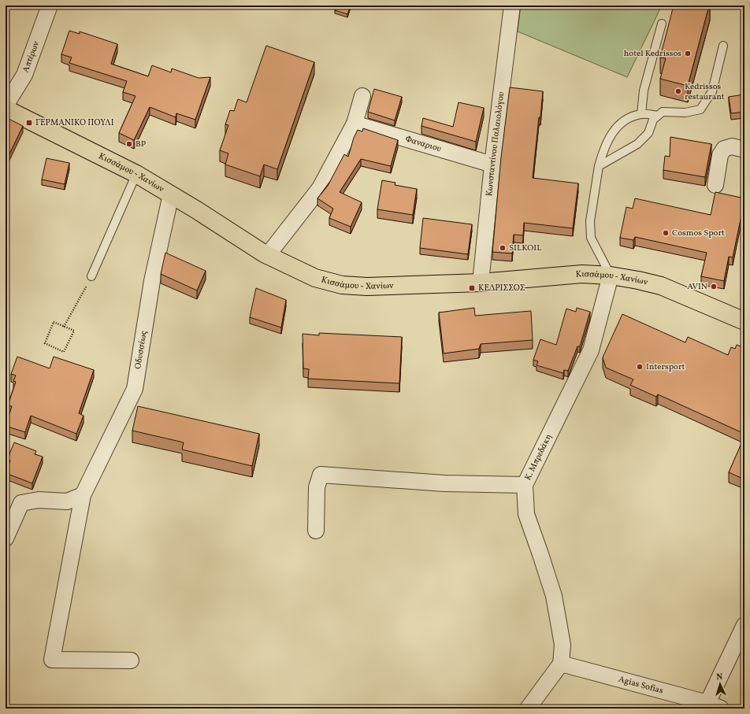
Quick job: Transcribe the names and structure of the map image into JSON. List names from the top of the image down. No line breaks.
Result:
{"streets":{"main road":["Κισσάμου - Χανίων"],"street":["Απτέρων","Φαναριου","Κωνσταντίνου Παλαιολόγου","Οδυσσέως","Κ. Μπρεδάκη","Agias Sofias"]},"crossings":[["Φαναριου","Κωνσταντίνου Παλαιολόγου"],["Κωνσταντίνου Παλαιολόγου","Κισσάμου - Χανίων"],["Κισσάμου - Χανίων","Οδυσσέως"],["Κισσάμου - Χανίων","Κ. Μπρεδάκη"],["Κ. Μπρεδάκη","Agias Sofias"]],"places":{"other":["hotel Kedrissos","Kedrissos restaurant","BP","Cosmos Sport","SILKOIL","AVIN","Intersport"],"transit":["ΓΕΡΜΑΝΙΚΟ ΠΟΥΛΙ","ΚΕΔΡΙΣΣΟΣ"]},"north":"top"}
